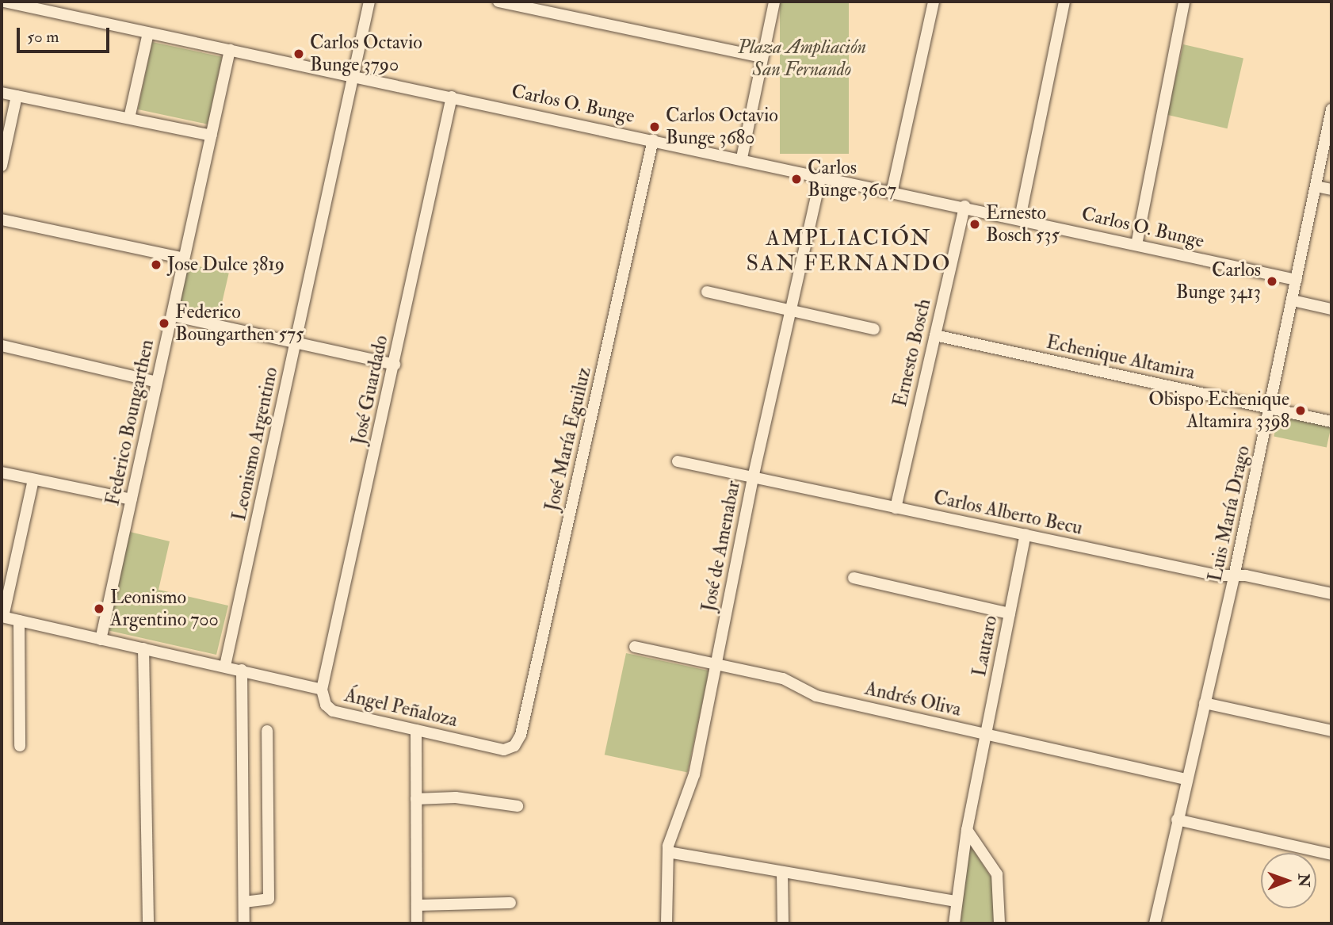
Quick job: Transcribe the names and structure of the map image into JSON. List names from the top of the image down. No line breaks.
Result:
{"streets":{"street":["Carlos O. Bunge","Ernesto Bosch","Echenique Altamira","José Guardado","Federico Boungarthen","José María Eguiluz","Leonismo Argentino","Carlos Alberto Becu","Luis María Drago","José de Amenabar","Lautaro","Andrés Oliva","Ángel Peñaloza"]},"crossings":[["Carlos O. Bunge","Ernesto Bosch"],["Carlos O. Bunge","José Guardado"],["Carlos O. Bunge","Federico Boungarthen"],["Carlos O. Bunge","José María Eguiluz"],["Carlos O. Bunge","Leonismo Argentino"],["Carlos O. Bunge","Luis María Drago"],["Carlos O. Bunge","José de Amenabar"],["Ernesto Bosch","Echenique Altamira"],["Ernesto Bosch","Carlos Alberto Becu"],["Echenique Altamira","Luis María Drago"],["José Guardado","Ángel Peñaloza"],["Federico Boungarthen","Ángel Peñaloza"],["José María Eguiluz","Ángel Peñaloza"],["Leonismo Argentino","Ángel Peñaloza"],["Carlos Alberto Becu","Luis María Drago"],["Carlos Alberto Becu","José de Amenabar"],["Carlos Alberto Becu","Lautaro"],["Luis María Drago","Andrés Oliva"],["José de Amenabar","Andrés Oliva"],["Lautaro","Andrés Oliva"]],"districts":["AMPLIACIÓN SAN FERNANDO"],"parks":["Plaza Ampliación San Fernando"],"places":["Carlos Octavio Bunge 3790","Carlos Octavio Bunge 3680","Carlos Bunge 3607","Ernesto Bosch 535","Jose Dulce 3819","Carlos Bunge 3413","Federico Boungarthen 575","Obispo Echenique Altamira 3398","Leonismo Argentino 700"],"scale_bar":"50 m","north":"right"}
